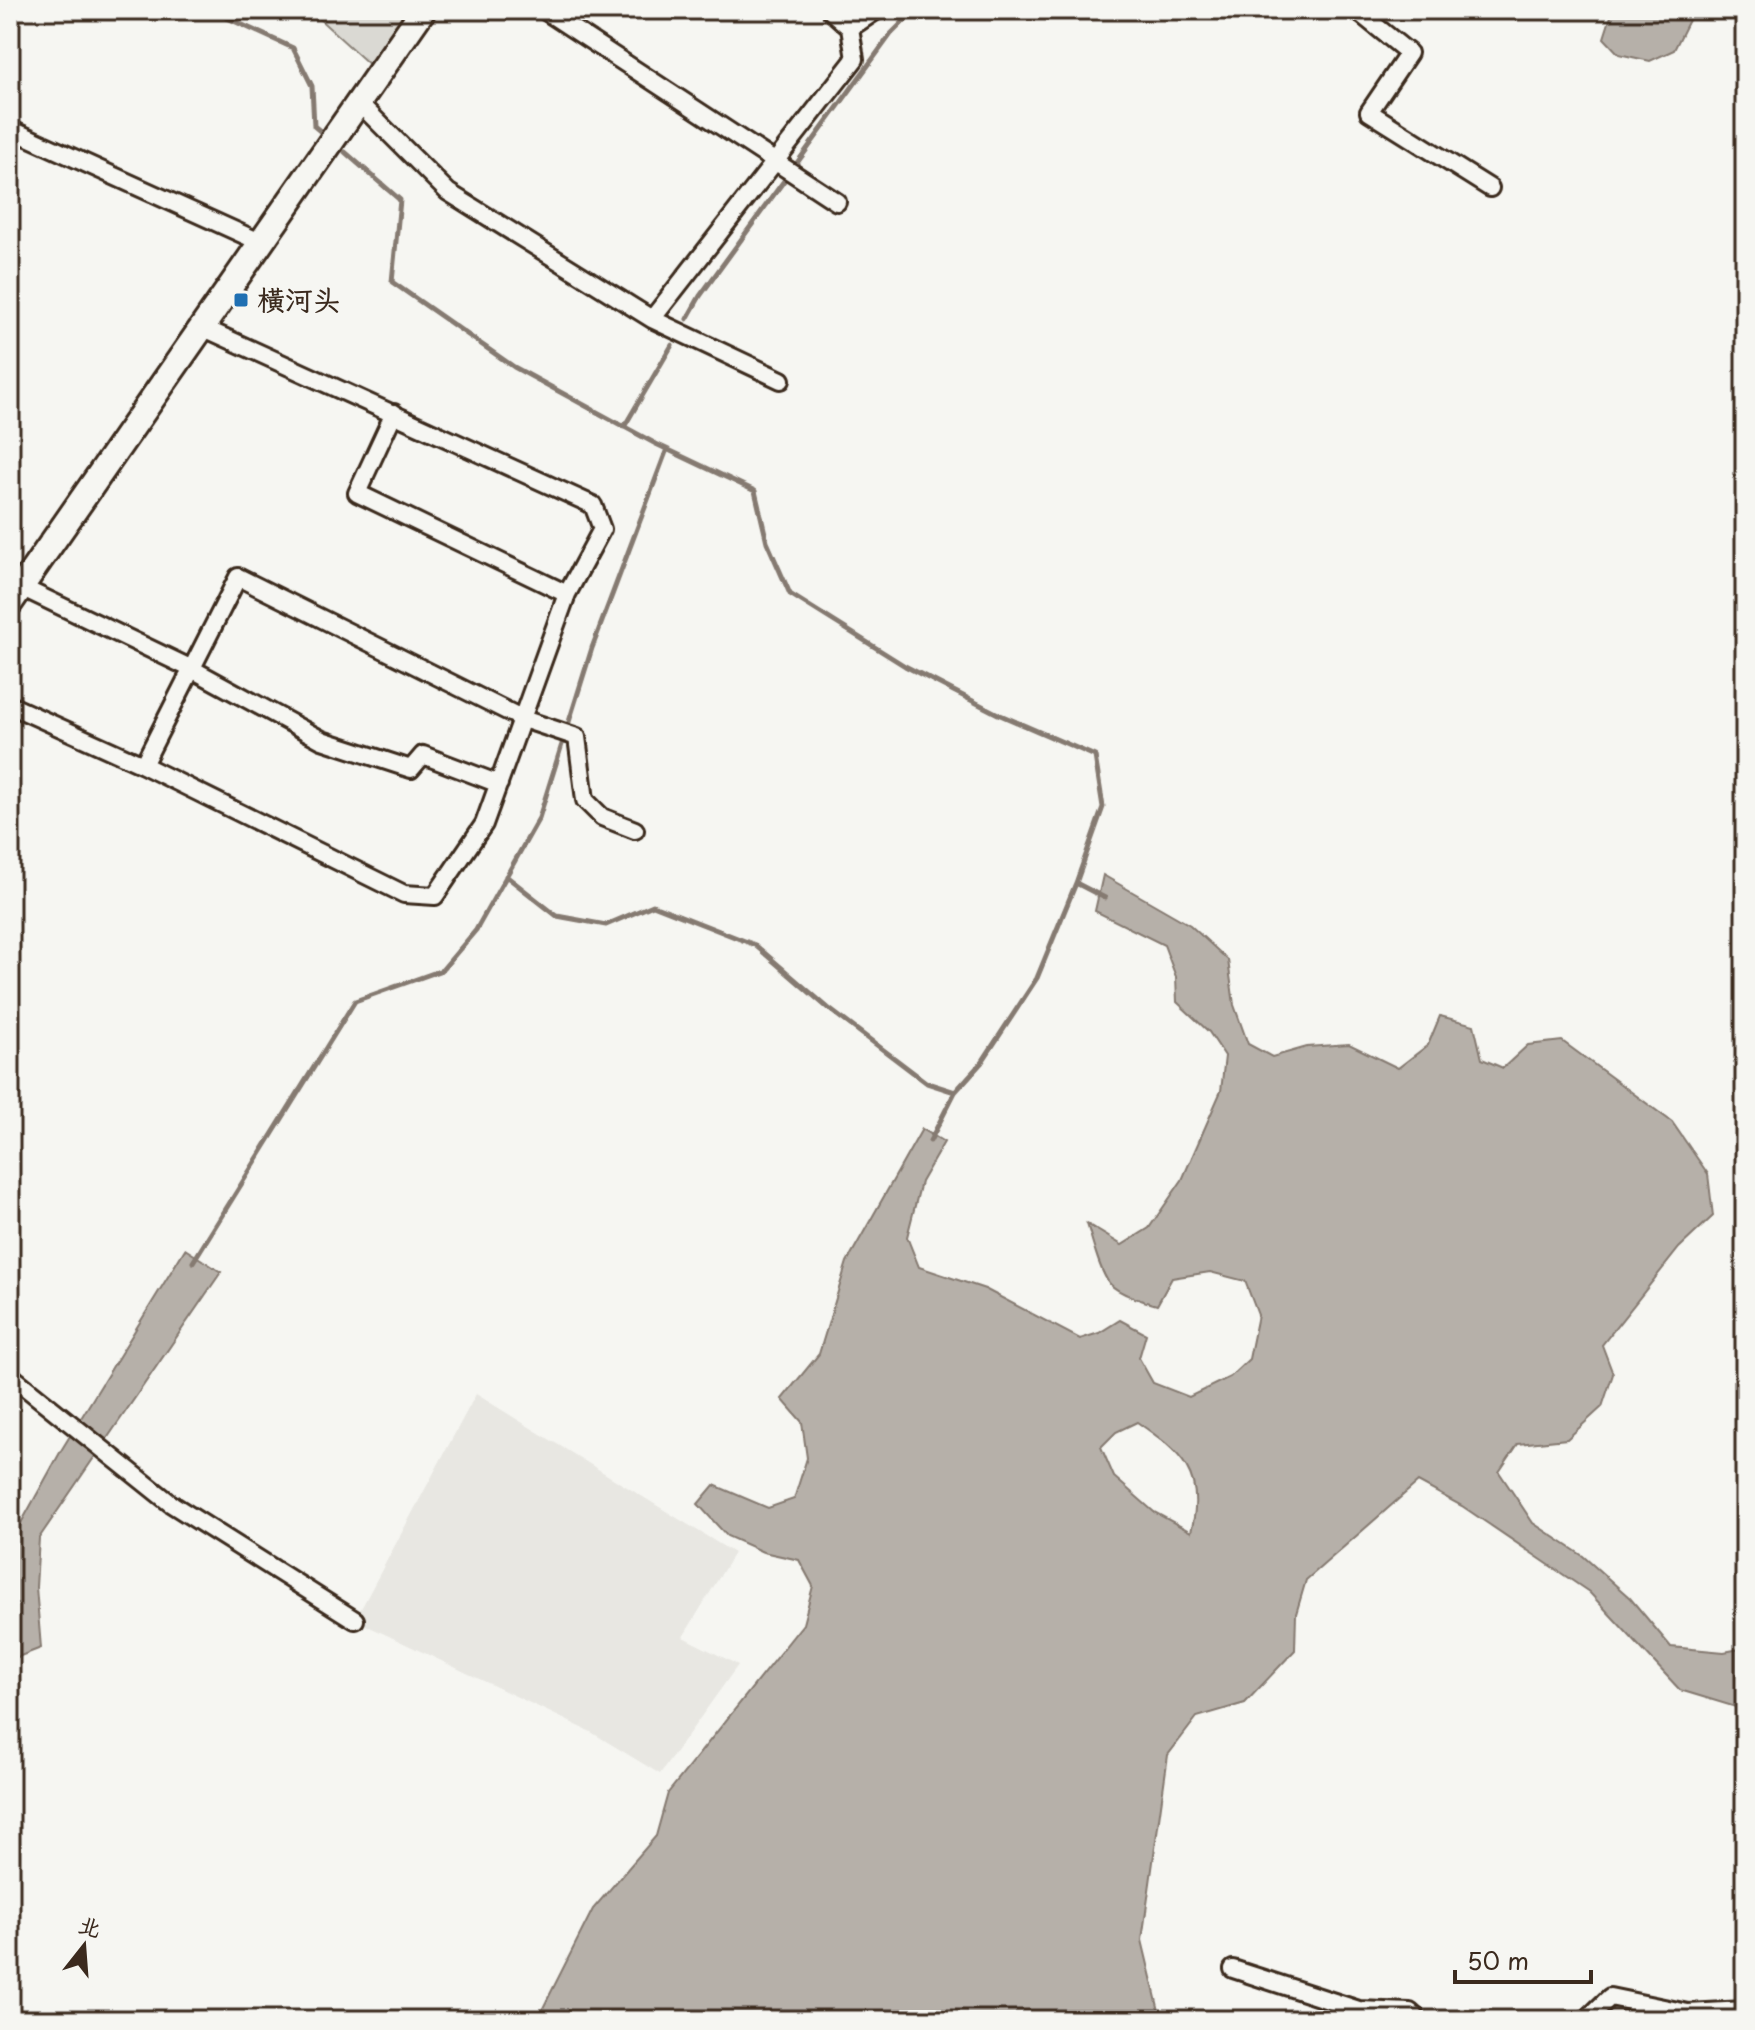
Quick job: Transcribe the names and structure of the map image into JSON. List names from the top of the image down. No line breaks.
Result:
{"places":{"transit":["横河头"]},"scale_bar":"50 m","north":"top"}
